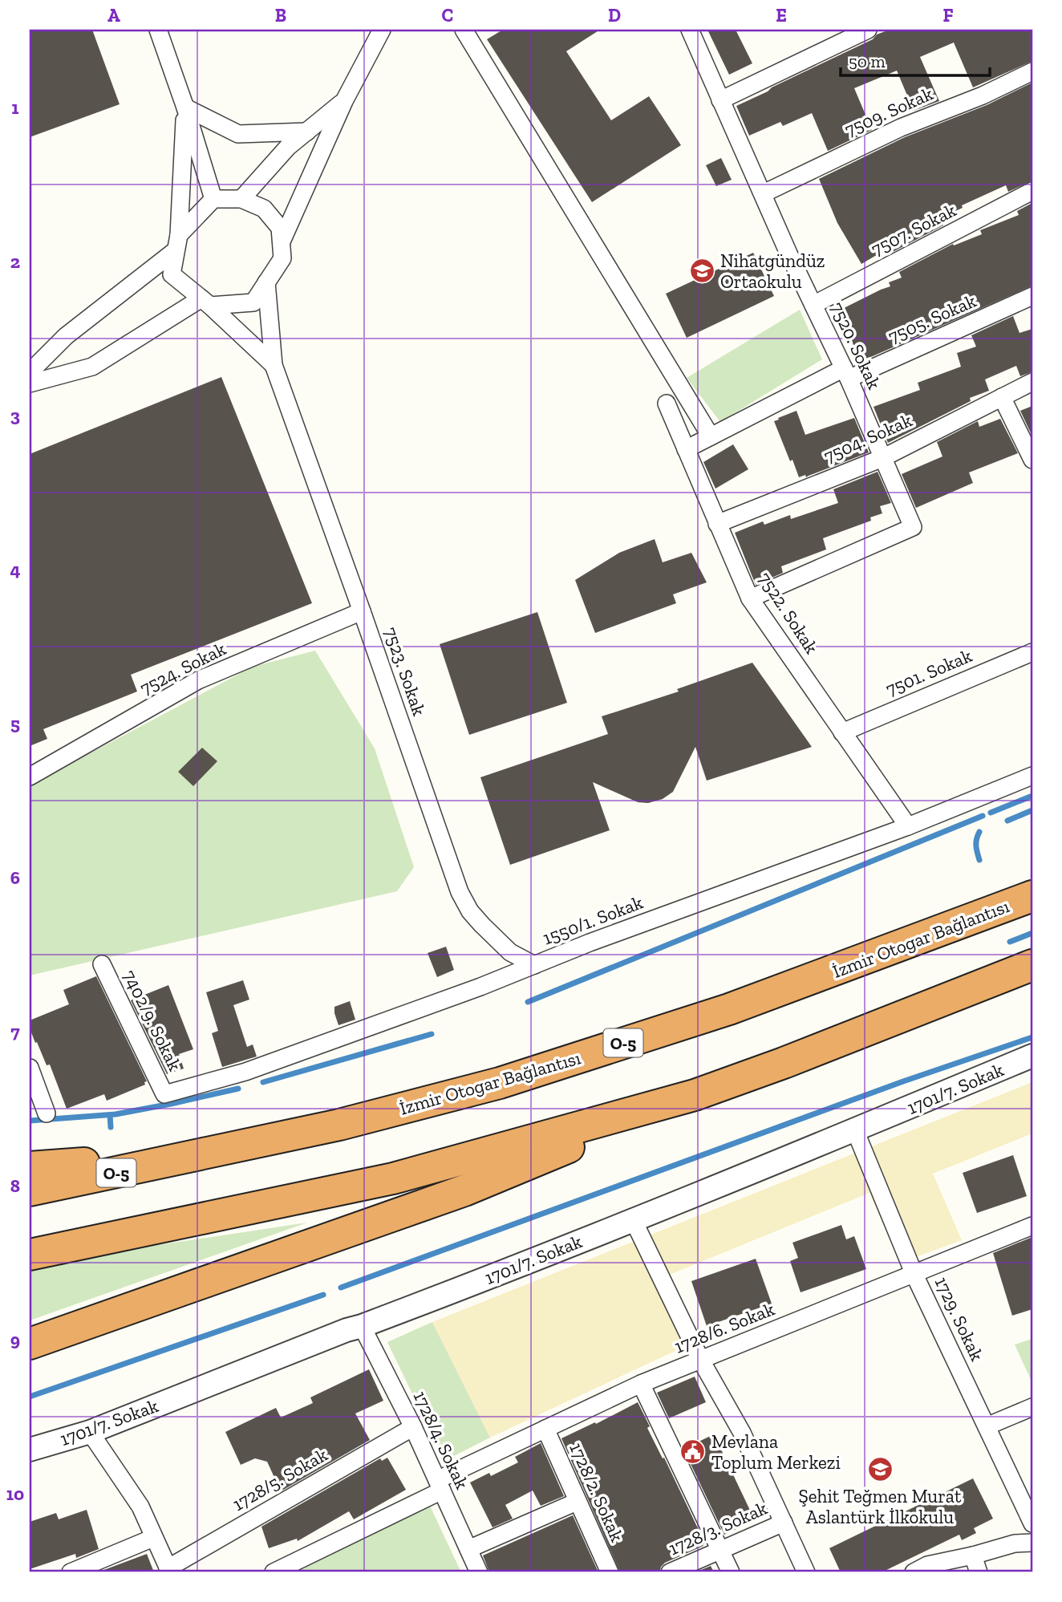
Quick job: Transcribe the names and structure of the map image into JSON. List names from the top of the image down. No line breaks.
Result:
{"streets":{"highway":["İzmir Otogar Bağlantısı","O-5"],"street":["7509. Sokak","7507. Sokak","7505. Sokak","7520. Sokak","7504. Sokak","7522. Sokak","7524. Sokak","7523. Sokak","7501. Sokak","1550/1. Sokak","7402/9. Sokak","1701/7. Sokak","1729. Sokak","1728/6. Sokak","1728/4. Sokak","1728/5. Sokak","1728/2. Sokak","1728/3. Sokak"]},"crossings":[["7509. Sokak","7520. Sokak"],["7507. Sokak","7520. Sokak"],["7505. Sokak","7520. Sokak"],["7505. Sokak","7522. Sokak"],["7520. Sokak","7504. Sokak"],["7520. Sokak","7522. Sokak"],["7504. Sokak","7522. Sokak"],["7522. Sokak","7501. Sokak"],["7522. Sokak","1550/1. Sokak"],["7524. Sokak","7523. Sokak"],["7523. Sokak","1550/1. Sokak"],["1550/1. Sokak","7402/9. Sokak"],["1701/7. Sokak","1729. Sokak"],["1701/7. Sokak","1728/4. Sokak"],["1729. Sokak","1728/6. Sokak"],["1728/6. Sokak","1728/4. Sokak"],["1728/6. Sokak","1728/2. Sokak"],["1728/4. Sokak","1728/5. Sokak"]],"places":{"school or university":["Nihatgündüz Ortaokulu","Şehit Teğmen Murat Aslantürk İlkokulu"],"public building":["Mevlana Toplum Merkezi"]},"scale_bar":"50 m","grid":{"columns":["A","B","C","D","E","F"],"rows":["1","2","3","4","5","6","7","8","9","10"]}}
